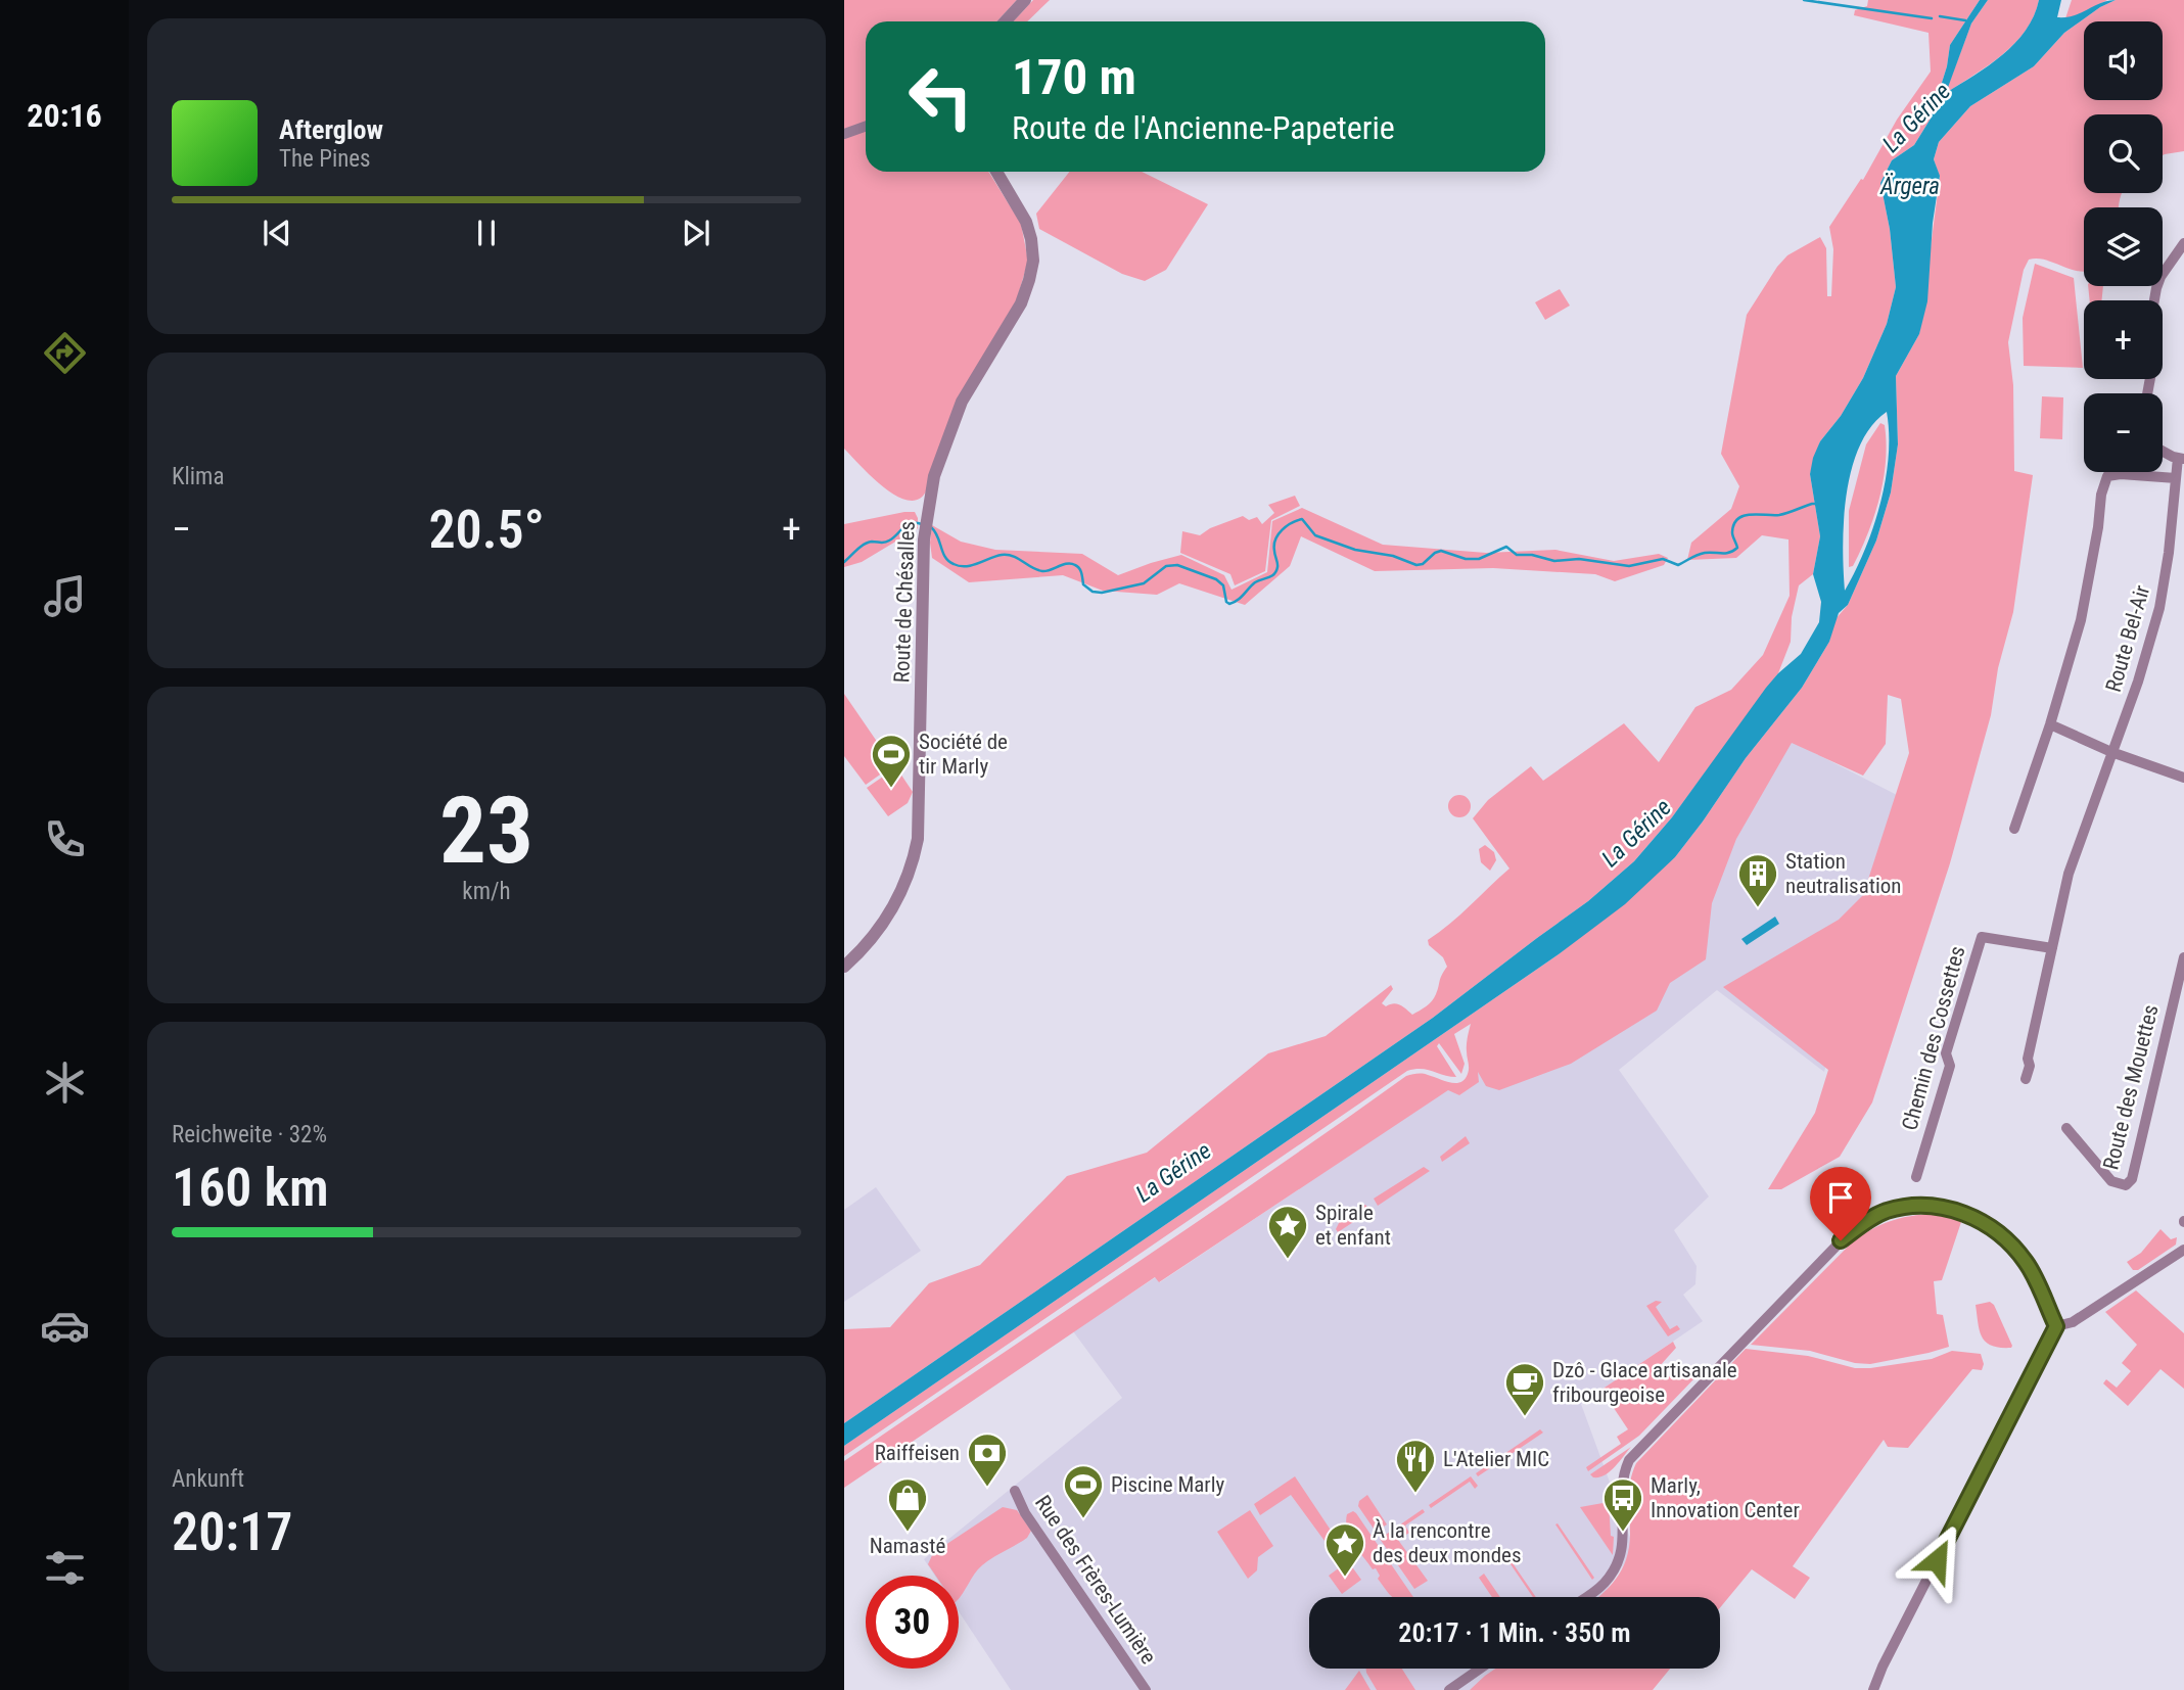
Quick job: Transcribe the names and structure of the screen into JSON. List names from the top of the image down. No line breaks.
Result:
{"streets":{"street":["Route de Chésalles","Route Bel-Air","Chemin des Cossettes","Route des Mouettes","Rue des Frères-Lumière"]},"water":["La Gérine","Ärgera"],"places":{"sports":["Société de tir Marly","Piscine Marly"],"building":["Station neutralisation"],"place":["Spirale et enfant","À la rencontre des deux mondes"],"cafe":["Dzô - Glace artisanale fribourgeoise"],"bank":["Raiffeisen"],"restaurant":["L'Atelier MIC"],"shop":["Namasté"],"bus stop":["Marly, Innovation Center"]},"page":{"tabs":"20:16","map_buttons":["+","−"],"turn":["170 m","Route de l'Ancienne-Papeterie"],"song":["Afterglow","The Pines"],"tile":["Klima",["23","km/h"],["Reichweite · 32%","160 km"],["Ankunft","20:17"]],"heat":["−","20.5°","+"],"limit":"30","trip":"20:17 · 1 Min. · 350 m"}}
